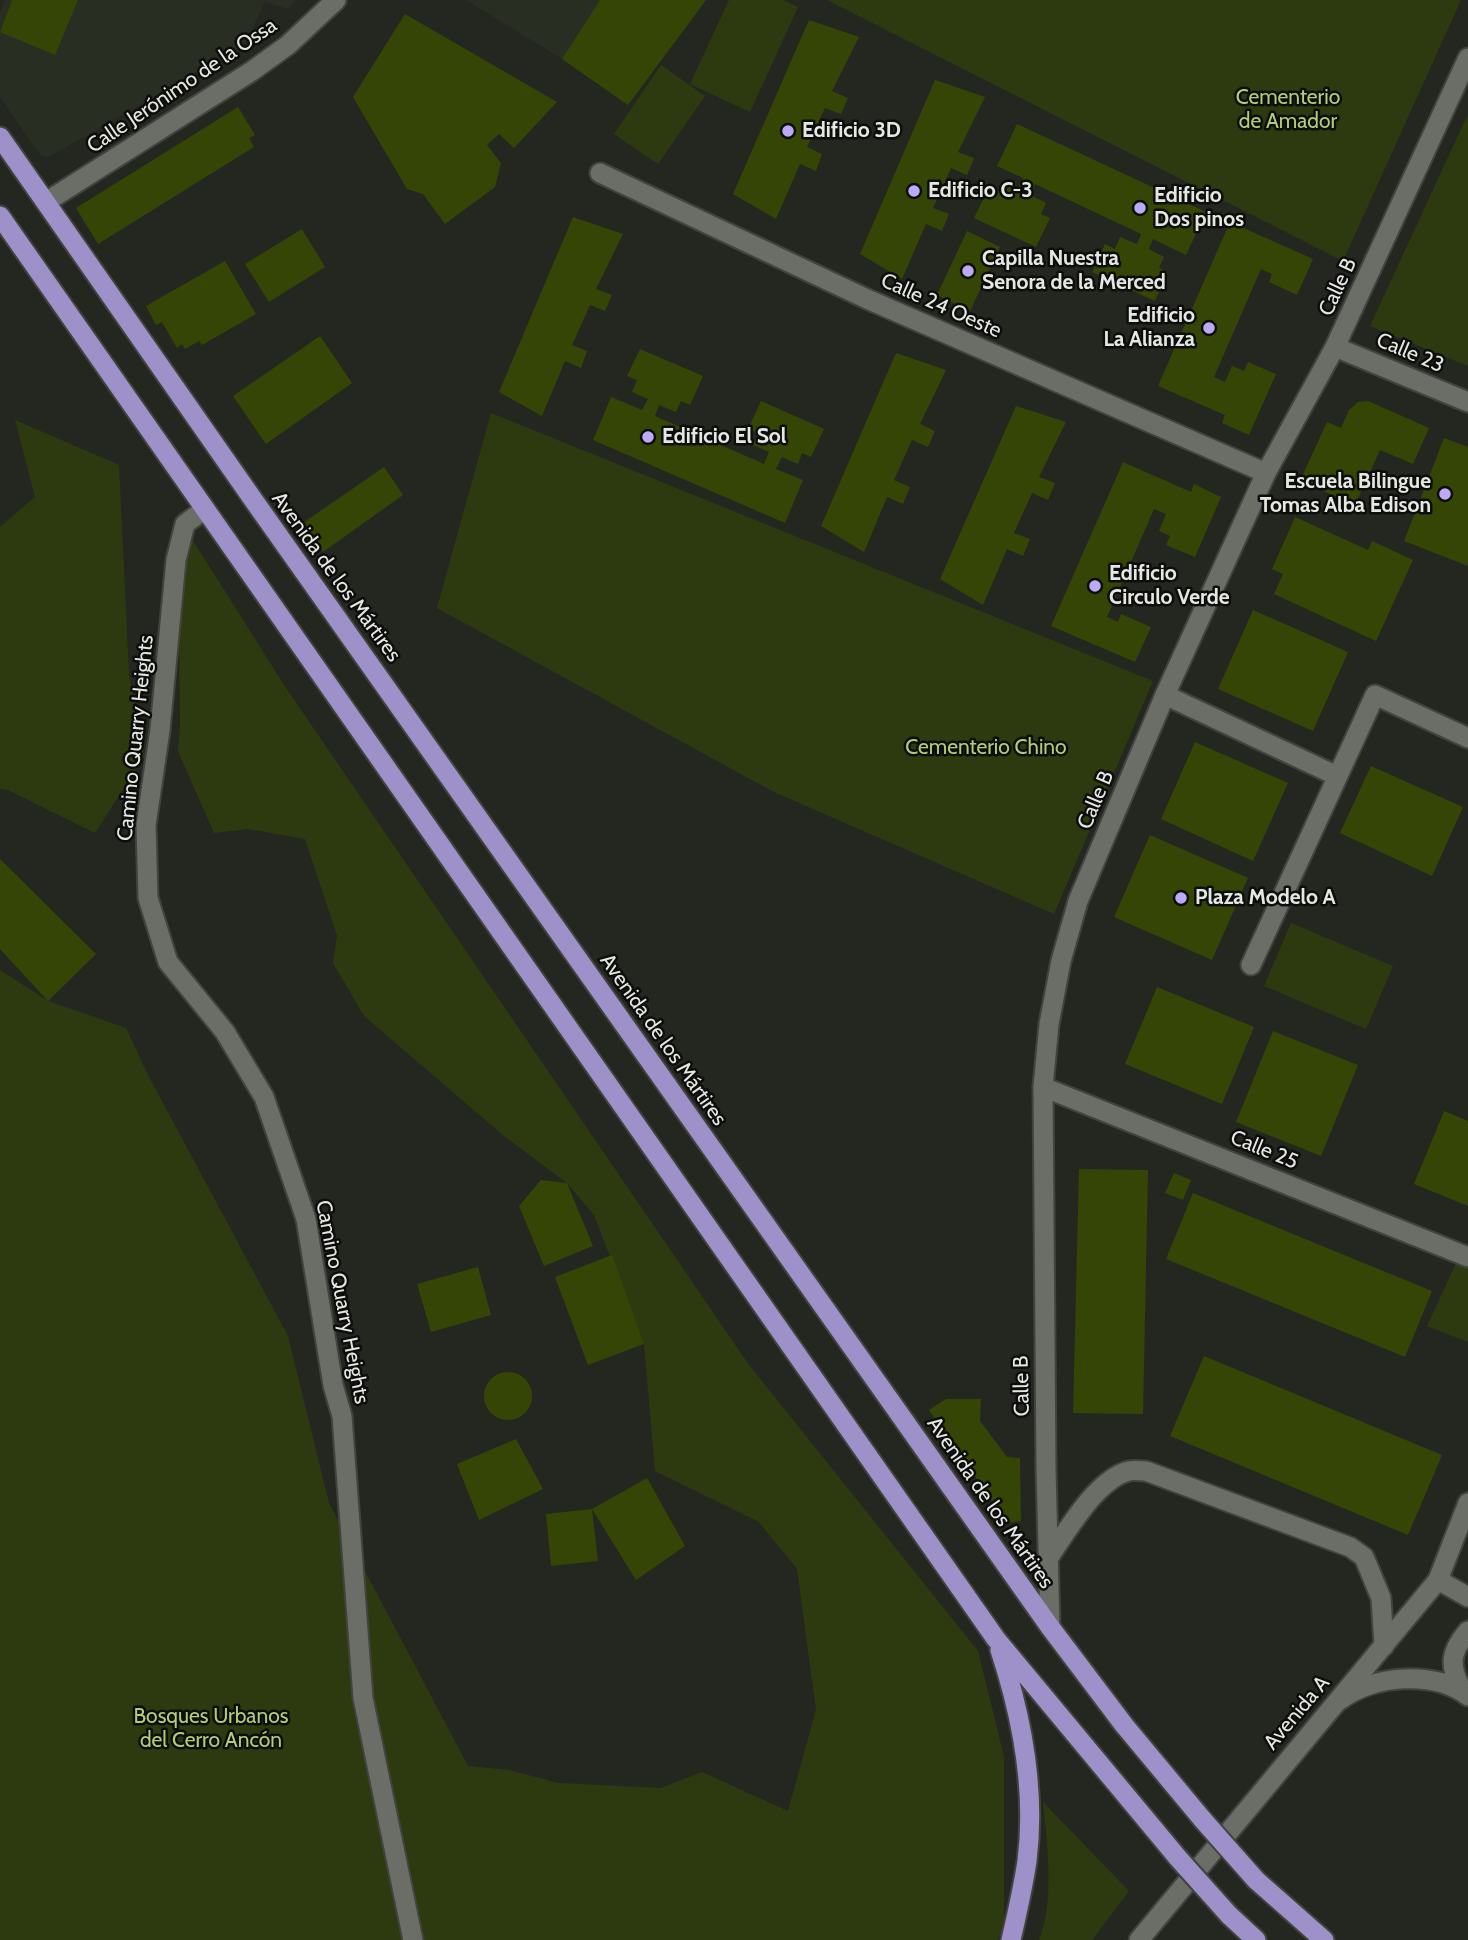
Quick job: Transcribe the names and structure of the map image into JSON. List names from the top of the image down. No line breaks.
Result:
{"streets":{"highway":["Avenida de los Mártires"],"street":["Calle Jerónimo de la Ossa","Calle B","Calle 24 Oeste","Calle 23","Camino Quarry Heights","Calle 25","Avenida A"]},"crossings":[["Calle Jerónimo de la Ossa","Avenida de los Mártires"],["Calle B","Calle 24 Oeste"],["Calle B","Calle 23"],["Calle B","Avenida de los Mártires"],["Calle B","Calle 25"]],"parks":["Cementerio de Amador","Cementerio Chino","Bosques Urbanos del Cerro Ancón"],"places":["Edificio 3D","Edificio C-3","Edificio Dos pinos","Capilla Nuestra Senora de la Merced","Edificio La Alianza","Edificio El Sol","Escuela Bilingue Tomas Alba Edison","Edificio Circulo Verde","Plaza Modelo A"]}
